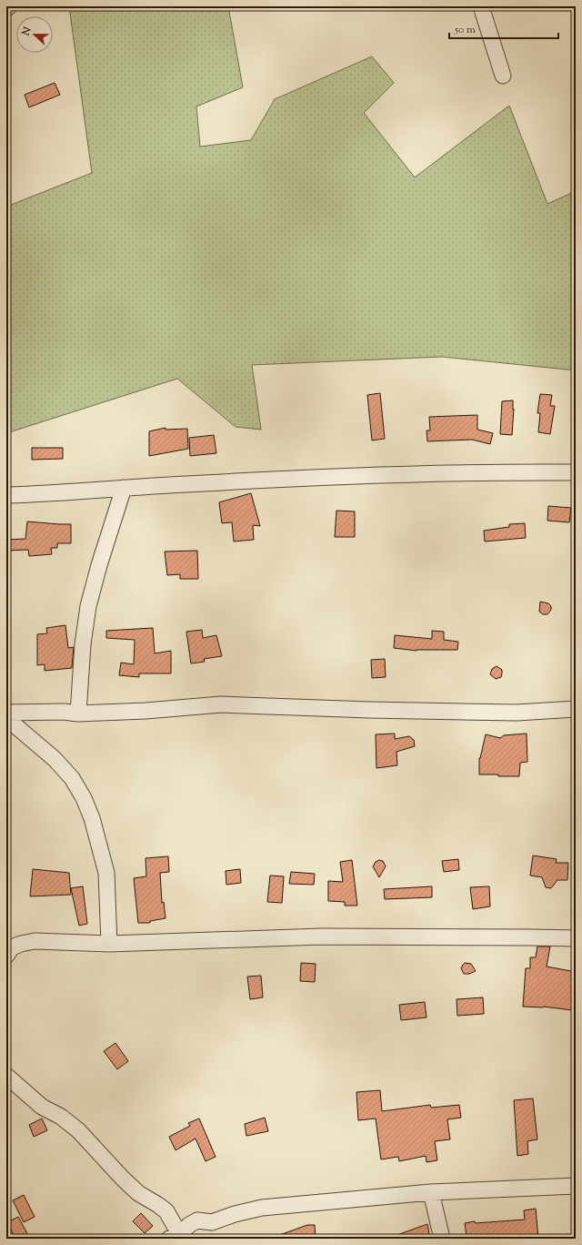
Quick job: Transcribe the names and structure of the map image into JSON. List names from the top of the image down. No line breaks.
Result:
{"scale_bar":"50 m","north":"left"}
